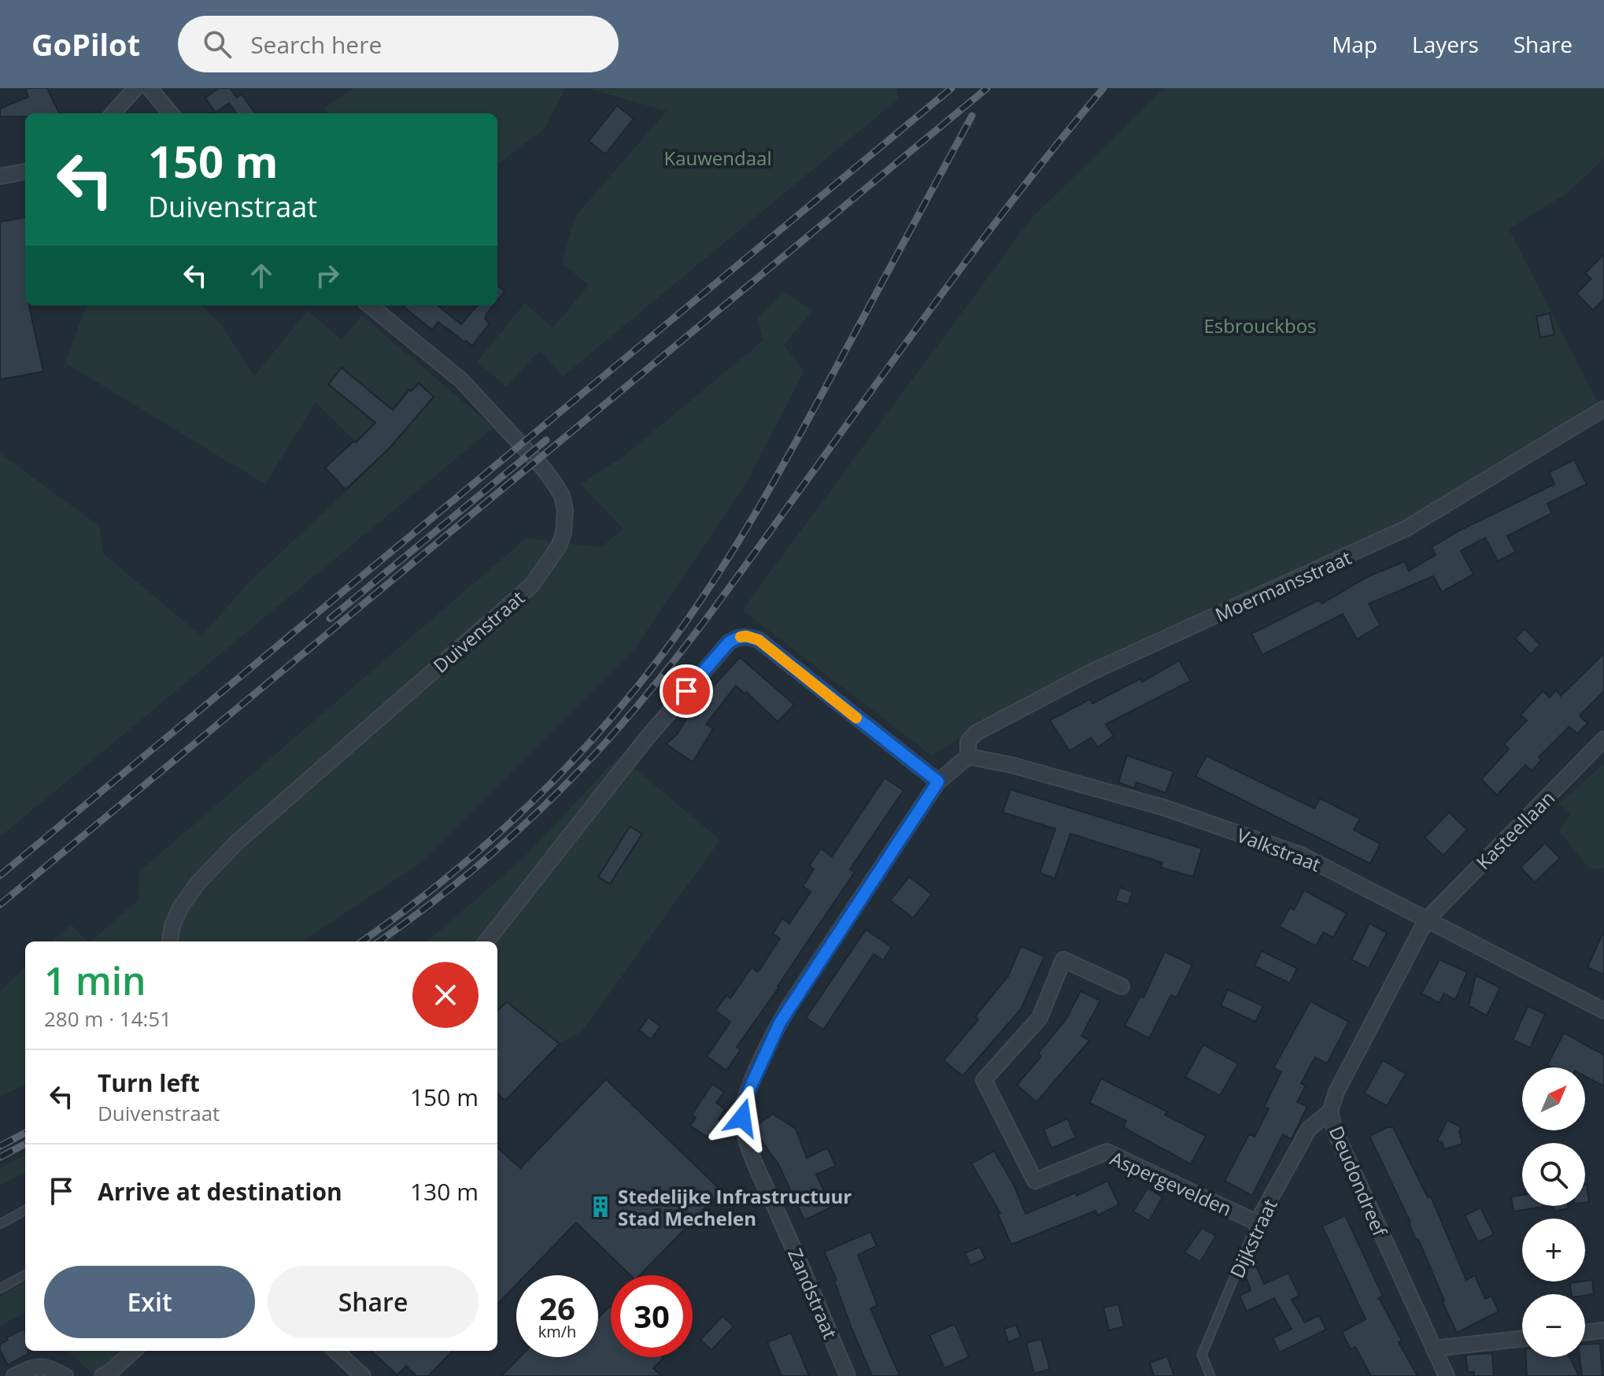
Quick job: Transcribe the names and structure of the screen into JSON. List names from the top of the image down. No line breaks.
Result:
{"streets":{"street":["Moermansstraat","Duivenstraat","Kasteellaan","Valkstraat","Deudondreef","Aspergevelden","Dijkstraat","Zandstraat"]},"crossings":[["Moermansstraat","Valkstraat"],["Kasteellaan","Valkstraat"],["Kasteellaan","Deudondreef"],["Valkstraat","Deudondreef"],["Deudondreef","Dijkstraat"],["Aspergevelden","Dijkstraat"]],"parks":["Kauwendaal","Esbrouckbos"],"places":{"building":["Stedelijke Infrastructuur Stad Mechelen"]},"north":"top right","page":{"header":"GoPilot","search":"Search here","nav":["Map","Layers","Share"],"turn":["150 m","Duivenstraat"],"heading":["1 min","280 m · 14:51"],"list":[{"name":"Turn left","note":"Duivenstraat","value":"150 m"},{"name":"Arrive at destination","value":"130 m"}],"map_buttons":["+","−"],"buttons":["Exit","Share"],"speed":"26 km/h","limit":"30"}}
